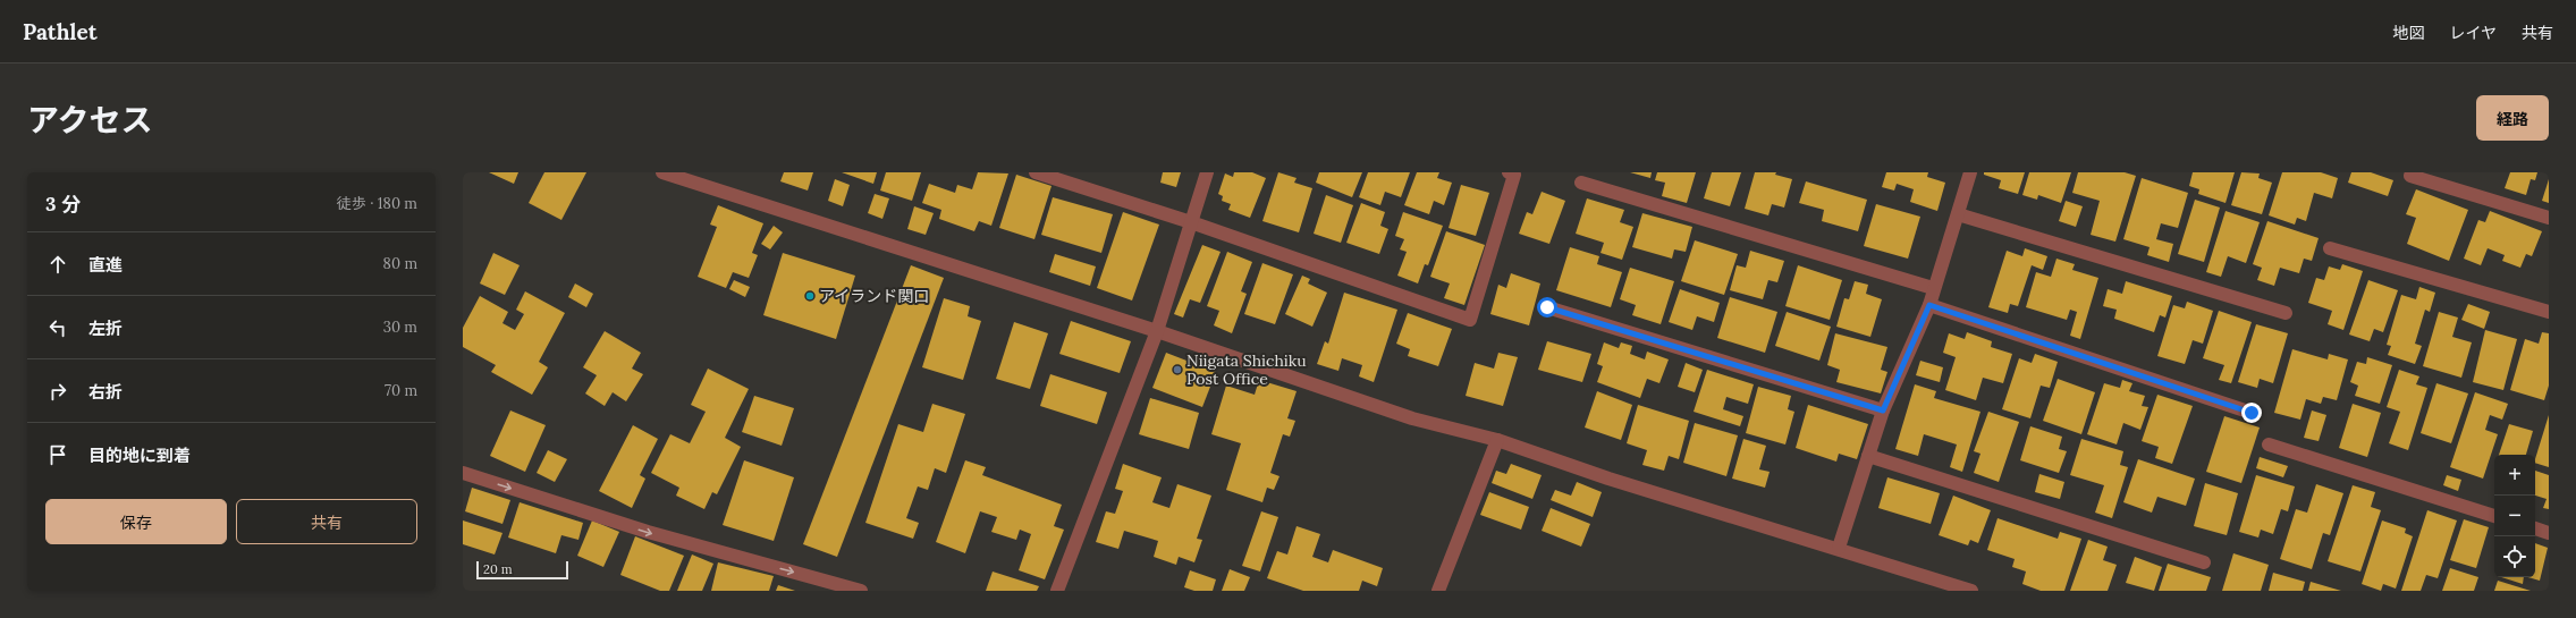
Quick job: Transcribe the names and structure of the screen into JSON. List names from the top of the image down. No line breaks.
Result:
{"places":["アイランド関口","Niigata Shichiku Post Office"],"scale_bar":"20 m","page":{"header":"Pathlet","nav":["地図","レイヤ","共有"],"title":"アクセス","buttons":["経路",["保存","共有"]],"heading":["3 分","徒歩 · 180 m"],"list":[["直進","80 m"],["左折","30 m"],["右折","70 m"],"目的地に到着"],"map_buttons":["+","−"],"scale":"20 m"}}
